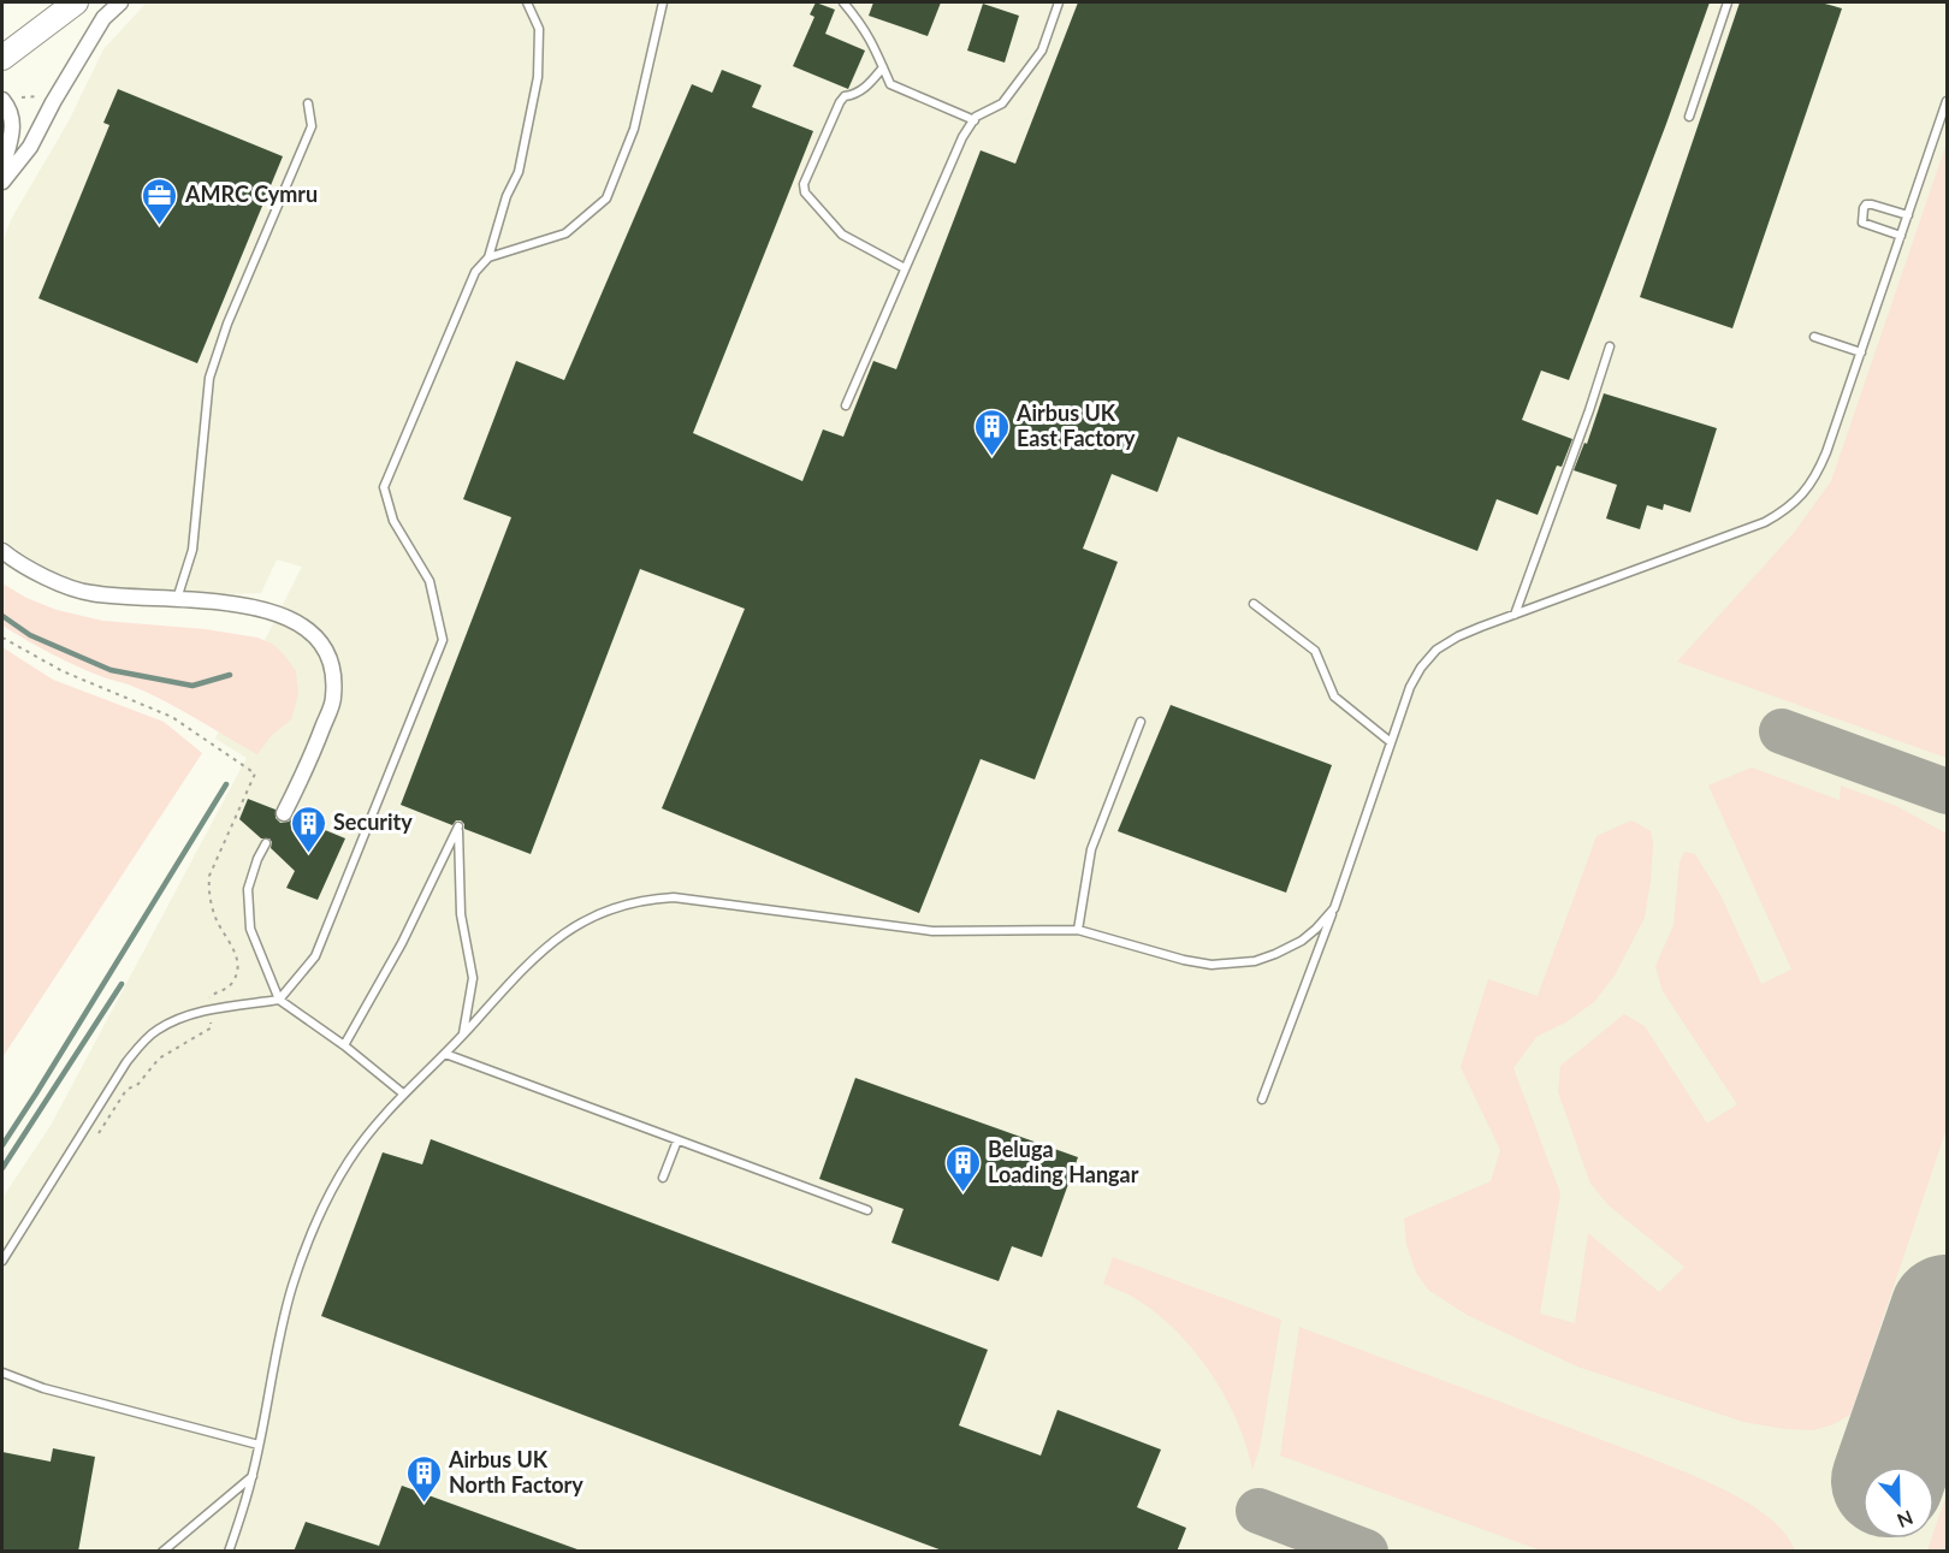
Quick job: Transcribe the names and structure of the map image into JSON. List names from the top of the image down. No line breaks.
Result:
{"places":{"office":["AMRC Cymru"],"building":["Airbus UK East Factory","Security","Beluga Loading Hangar","Airbus UK North Factory"]},"north":"bottom"}
